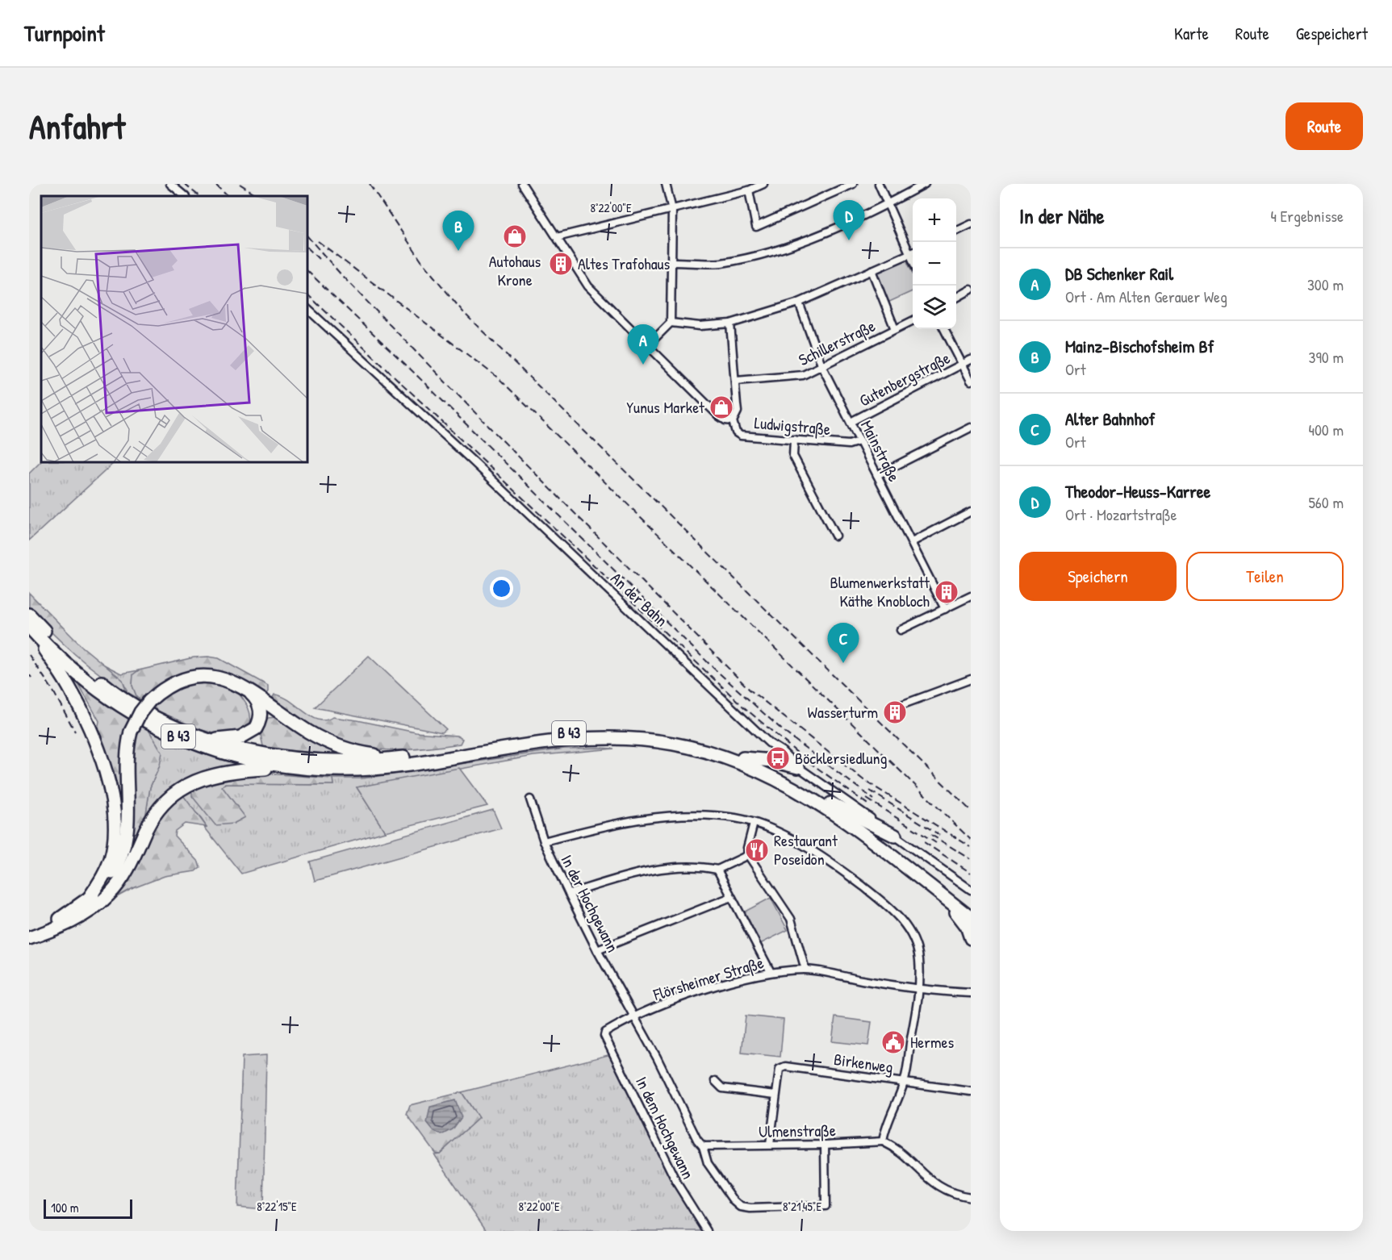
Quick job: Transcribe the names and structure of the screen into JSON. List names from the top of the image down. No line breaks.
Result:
{"streets":{"highway":["B 43"],"street":["Schillerstraße","Gutenbergstraße","Ludwigstraße","Mainstraße","An der Bahn","In der Hochgewann","Flörsheimer Straße","Birkenweg","In dem Hochgewann","Ulmenstraße"]},"crossings":[["Schillerstraße","Mainstraße"],["Gutenbergstraße","Mainstraße"],["Ludwigstraße","Mainstraße"],["In der Hochgewann","Flörsheimer Straße"],["Flörsheimer Straße","In dem Hochgewann"],["Birkenweg","Ulmenstraße"]],"places":{"shop":["Autohaus Krone","Yunus Market"],"building":["Altes Trafohaus","Blumenwerkstatt Käthe Knobloch","Wasserturm"],"bus stop":["Böcklersiedlung"],"restaurant":["Restaurant Poseidon"],"public building":["Hermes"]},"scale_bar":"100 m","page":{"header":"Turnpoint","nav":["Karte","Route","Gespeichert"],"buttons":["Route",["Speichern","Teilen"]],"title":"Anfahrt","heading":["In der Nähe","4 Ergebnisse"],"map_buttons":["+","−"],"pins":["D","B","A","C"],"list":[{"mark":"A","name":"DB Schenker Rail","note":"Ort · Am Alten Gerauer Weg","value":"300 m"},{"mark":"B","name":"Mainz-Bischofsheim Bf","note":"Ort","value":"390 m"},{"mark":"C","name":"Alter Bahnhof","note":"Ort","value":"400 m"},{"mark":"D","name":"Theodor-Heuss-Karree","note":"Ort · Mozartstraße","value":"560 m"}],"scale":"100 m"},"coordinates":["8°22'00\"E","8°22'15\"E","8°21'45\"E"]}
